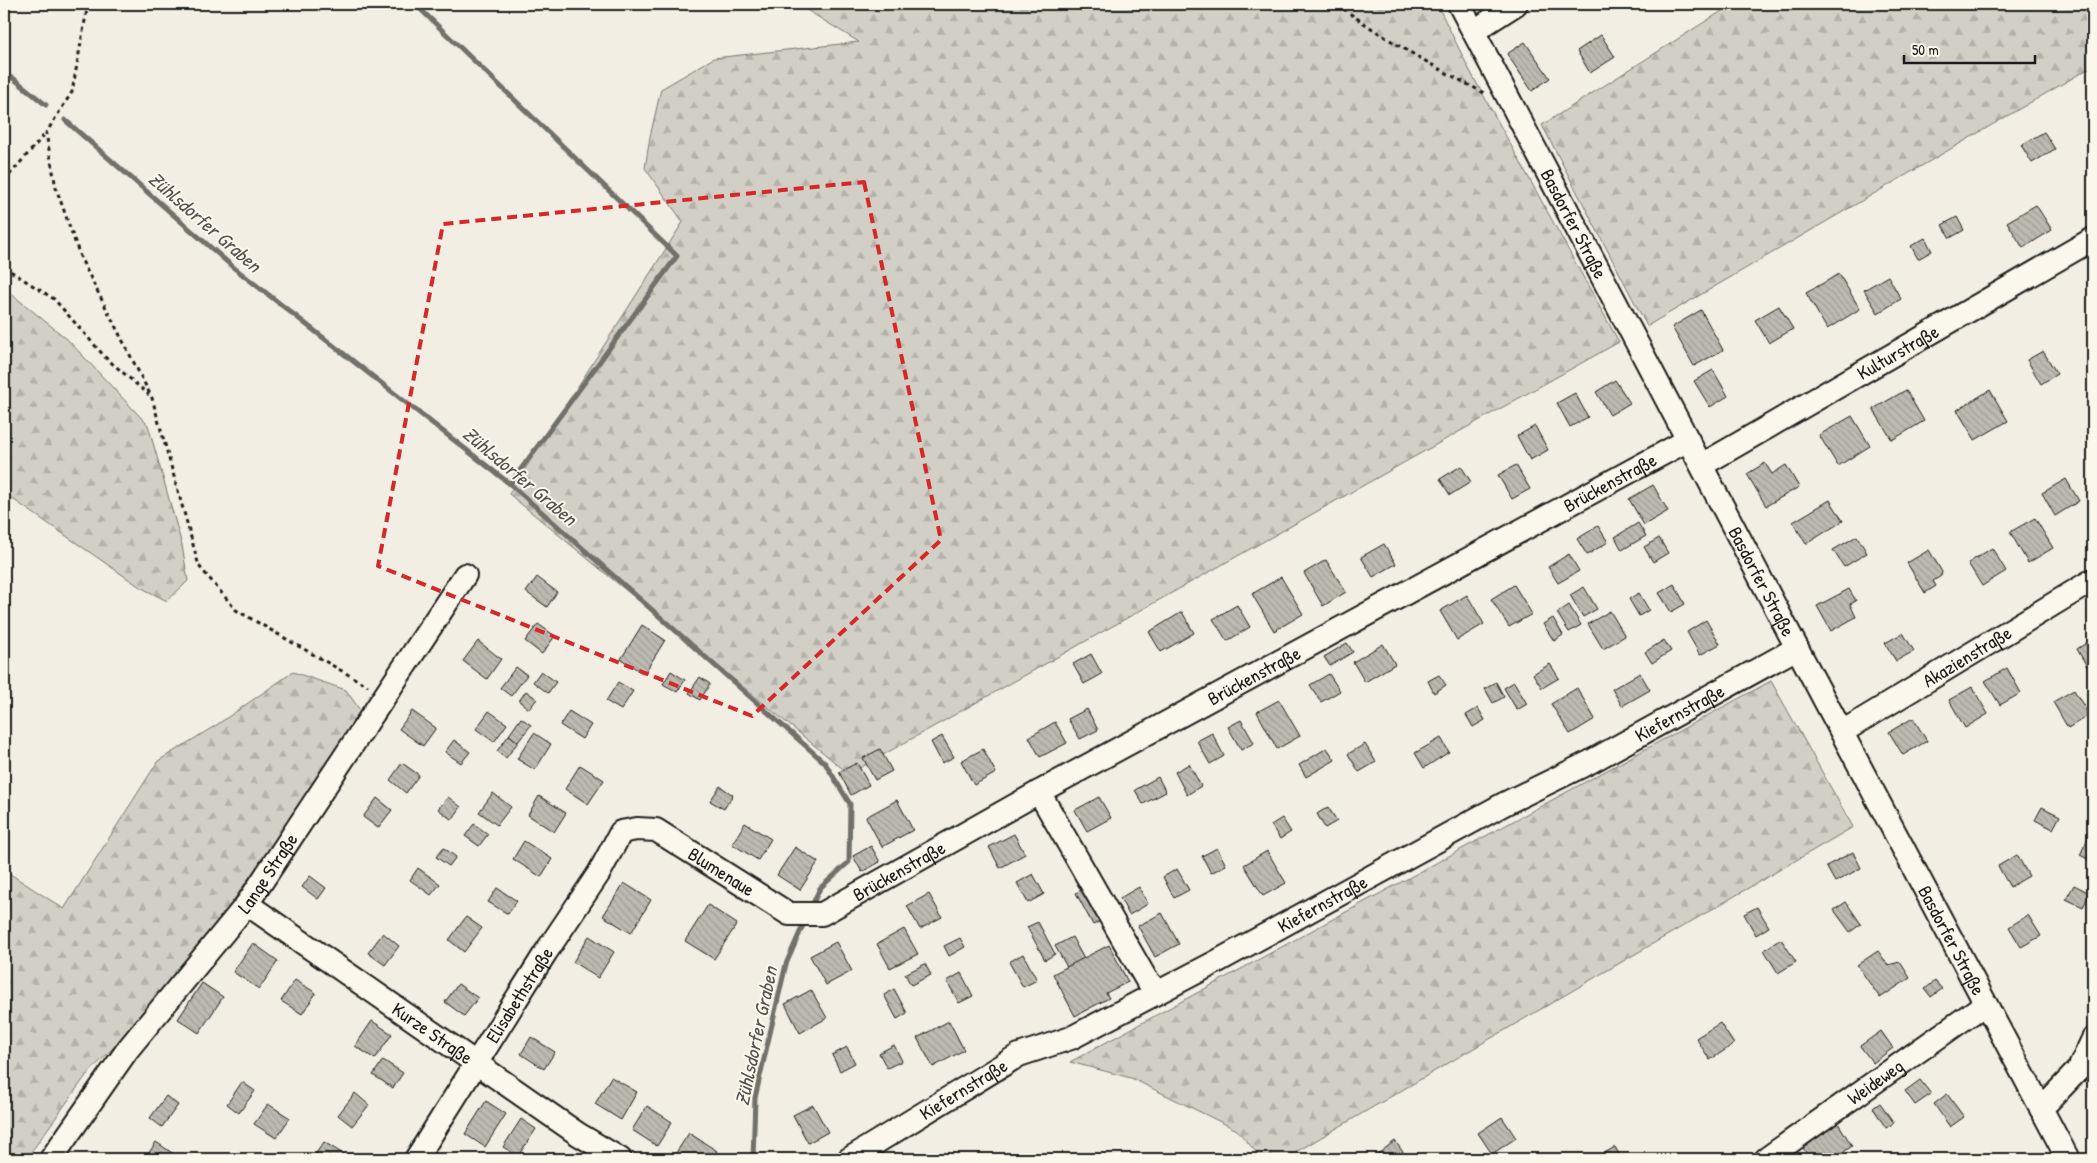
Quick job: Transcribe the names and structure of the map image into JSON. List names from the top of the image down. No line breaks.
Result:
{"streets":{"street":["Basdorfer Straße","Kulturstraße","Brückenstraße","Akazienstraße","Kiefernstraße","Blumenaue","Lange Straße","Elisabethstraße","Kurze Straße","Weideweg"]},"crossings":[["Basdorfer Straße","Kulturstraße"],["Basdorfer Straße","Brückenstraße"],["Basdorfer Straße","Akazienstraße"],["Basdorfer Straße","Kiefernstraße"],["Basdorfer Straße","Weideweg"],["Brückenstraße","Blumenaue"],["Blumenaue","Elisabethstraße"],["Lange Straße","Kurze Straße"],["Elisabethstraße","Kurze Straße"]],"water":["Zühlsdorfer Graben"],"scale_bar":"50 m"}
